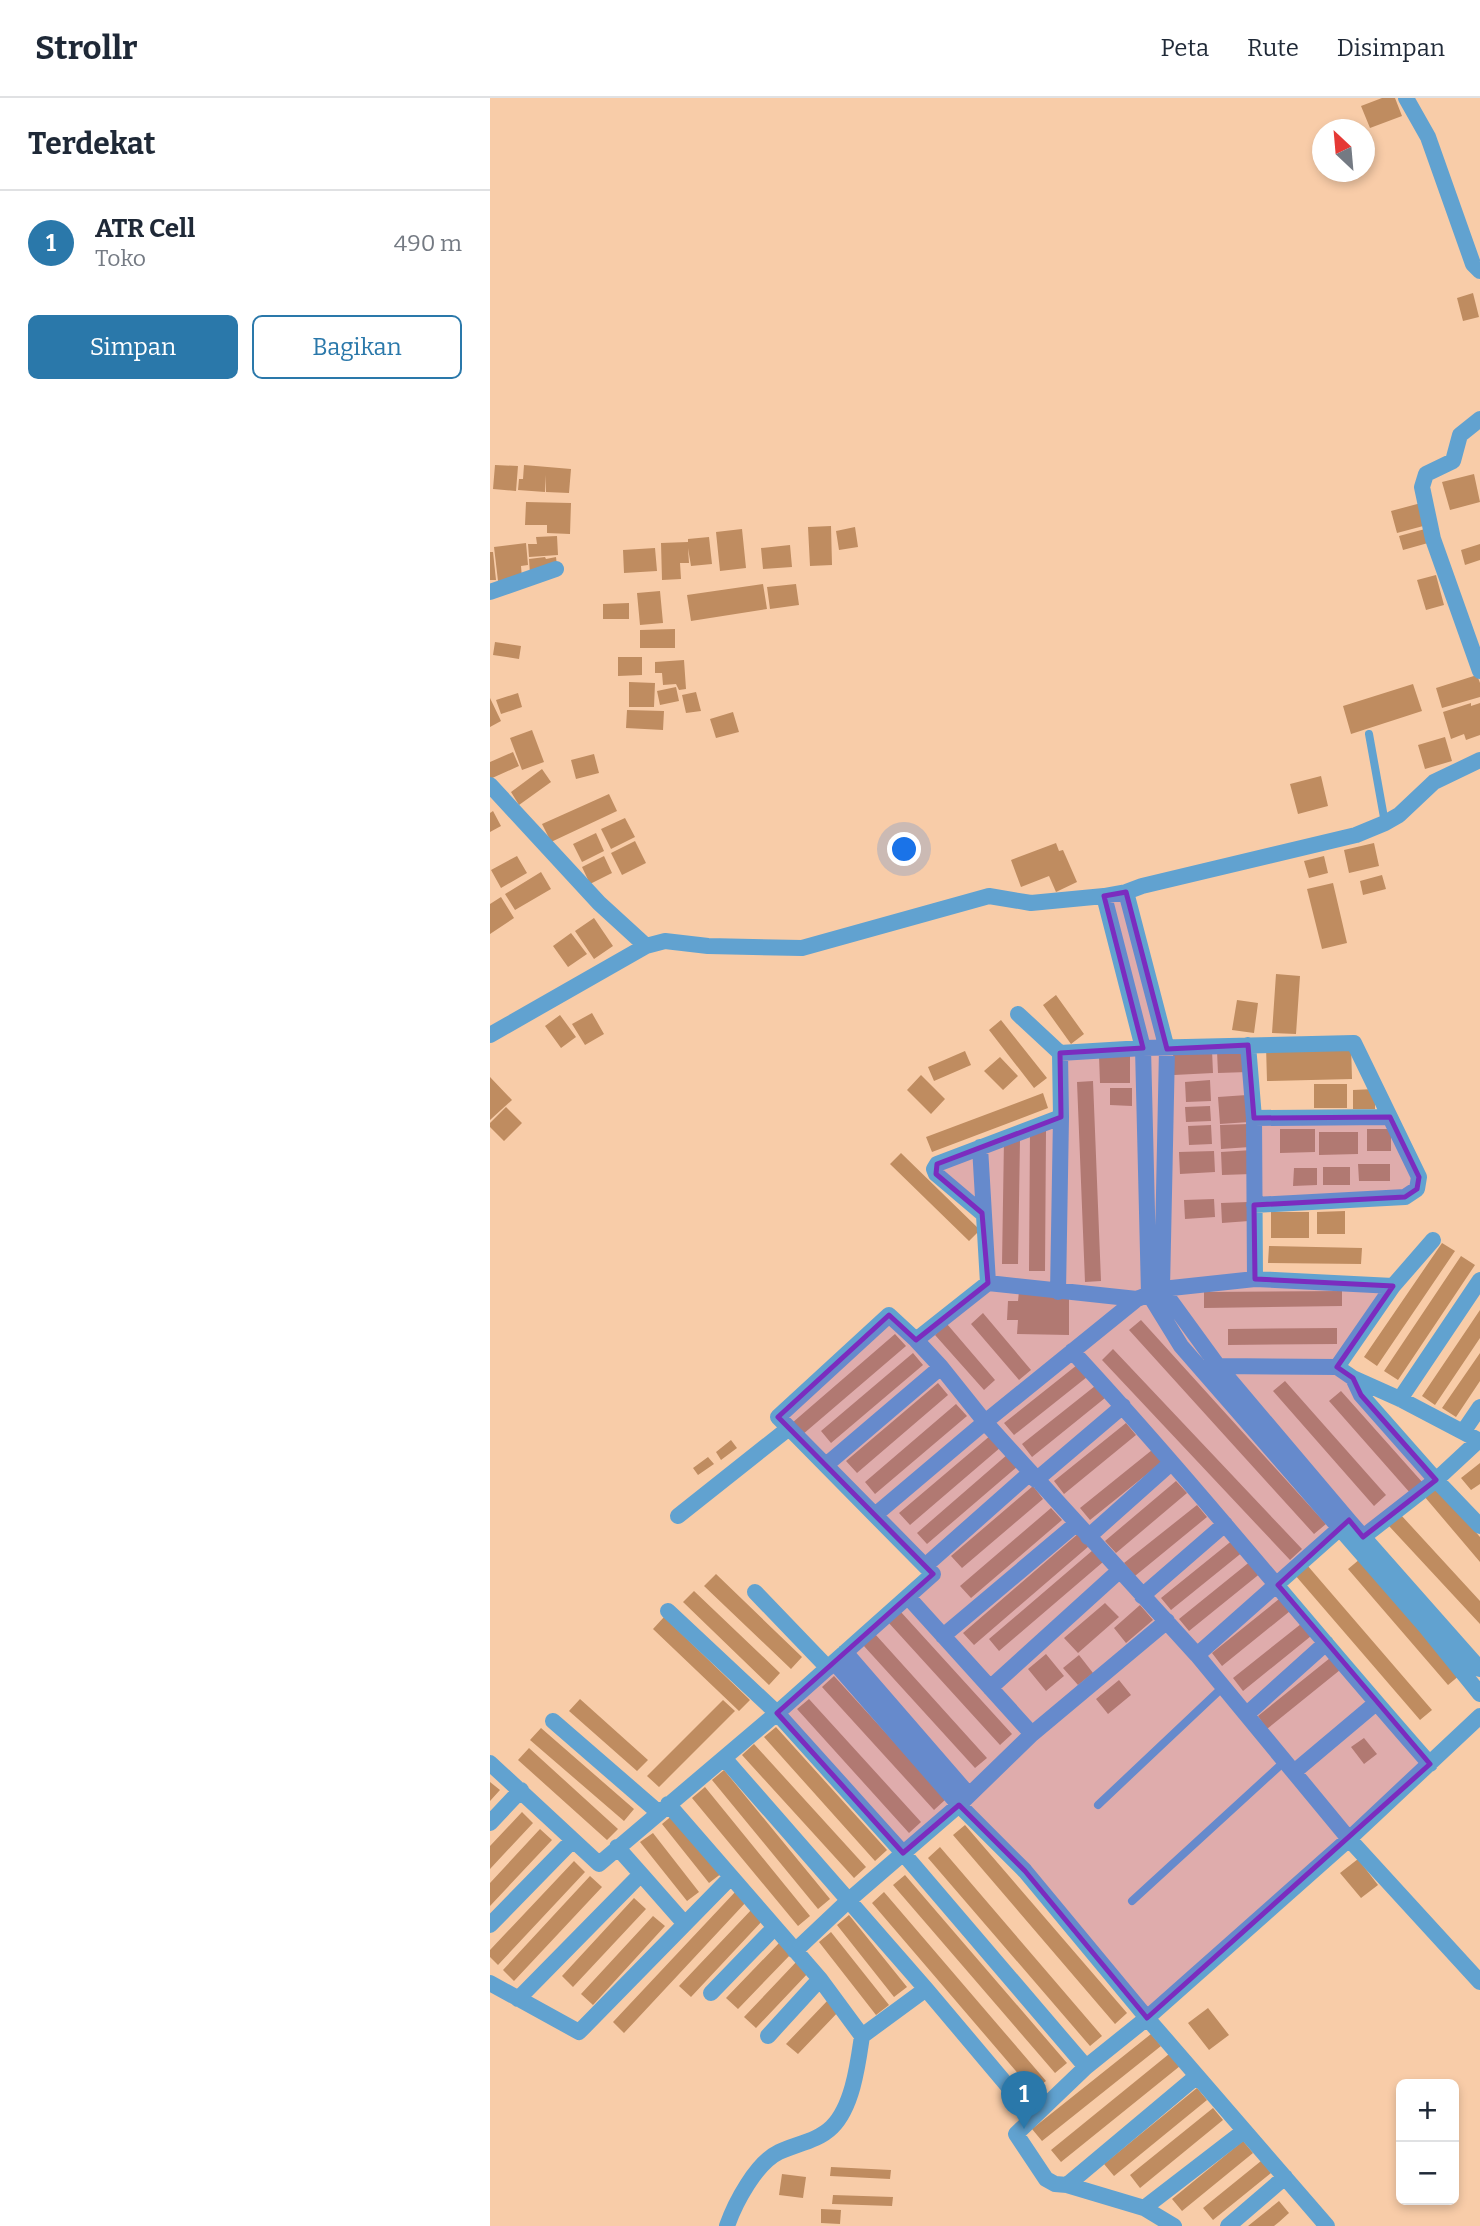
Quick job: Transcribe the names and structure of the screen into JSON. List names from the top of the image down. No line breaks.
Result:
{"north":"top left","page":{"header":"Strollr","nav":["Peta","Rute","Disimpan"],"heading":"Terdekat","list":[{"mark":"1","name":"ATR Cell","note":"Toko","value":"490 m"}],"buttons":["Simpan","Bagikan"],"pins":"1","map_buttons":["+","−"]}}
